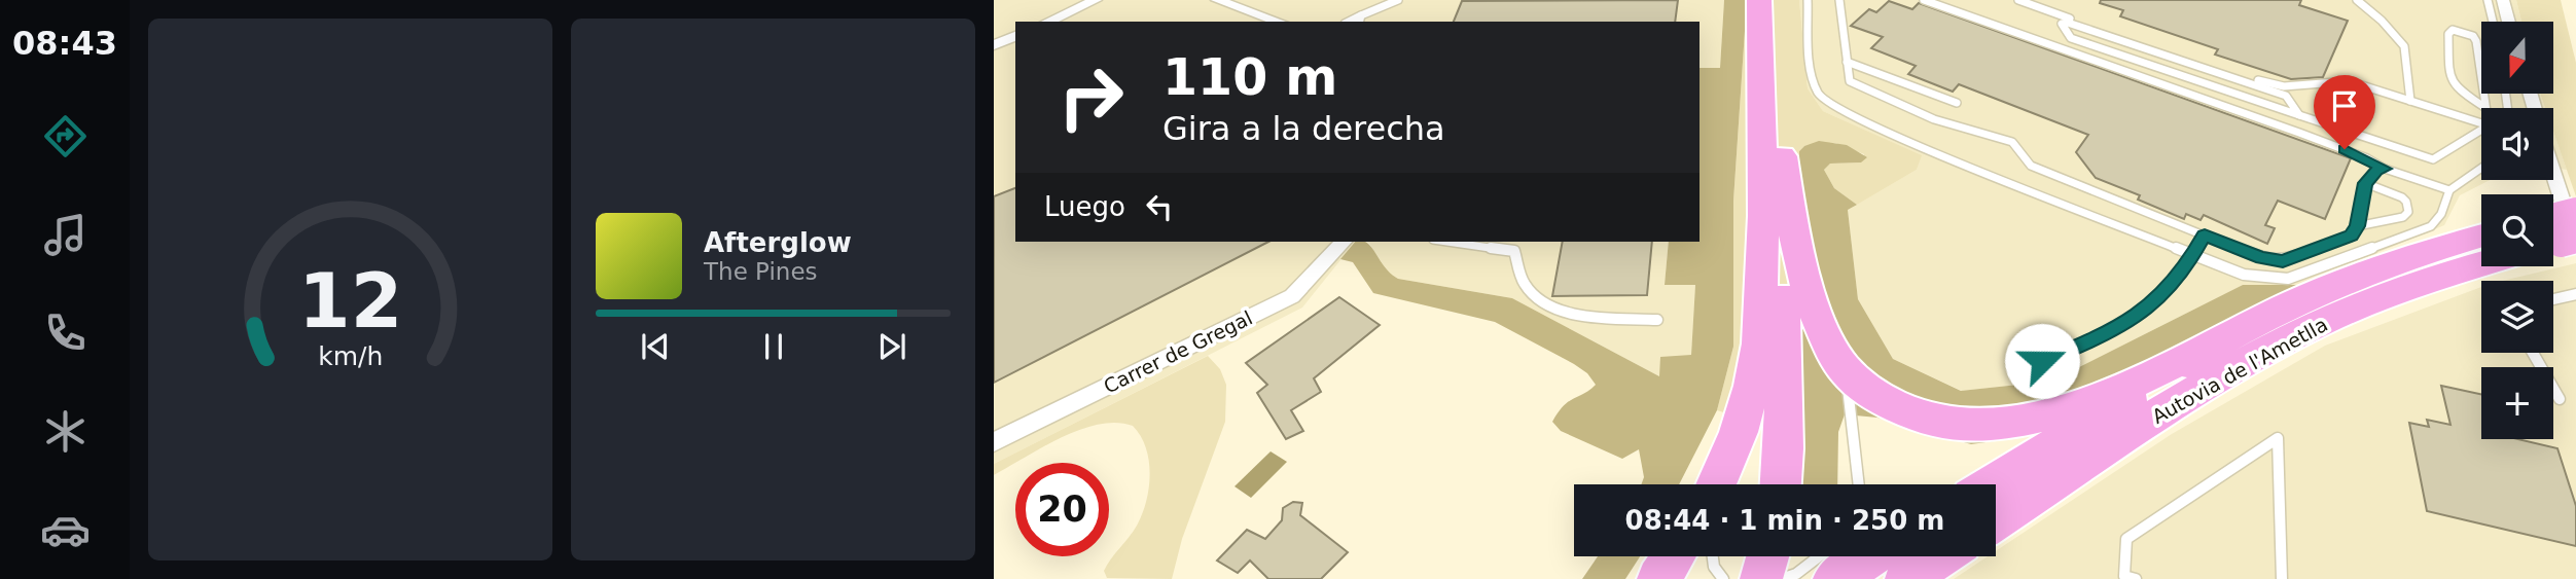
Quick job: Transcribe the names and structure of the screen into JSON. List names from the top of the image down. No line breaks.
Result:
{"streets":{"highway":["Autovia de l'Ametlla"],"street":["Carrer de Gregal"]},"north":"bottom","page":{"tabs":"08:43","map_buttons":"+","turn":["110 m","Gira a la derecha"],"then":"Luego","song":["Afterglow","The Pines"],"limit":"20","trip":"08:44 · 1 min · 250 m","gauge":["12","km/h"]}}
